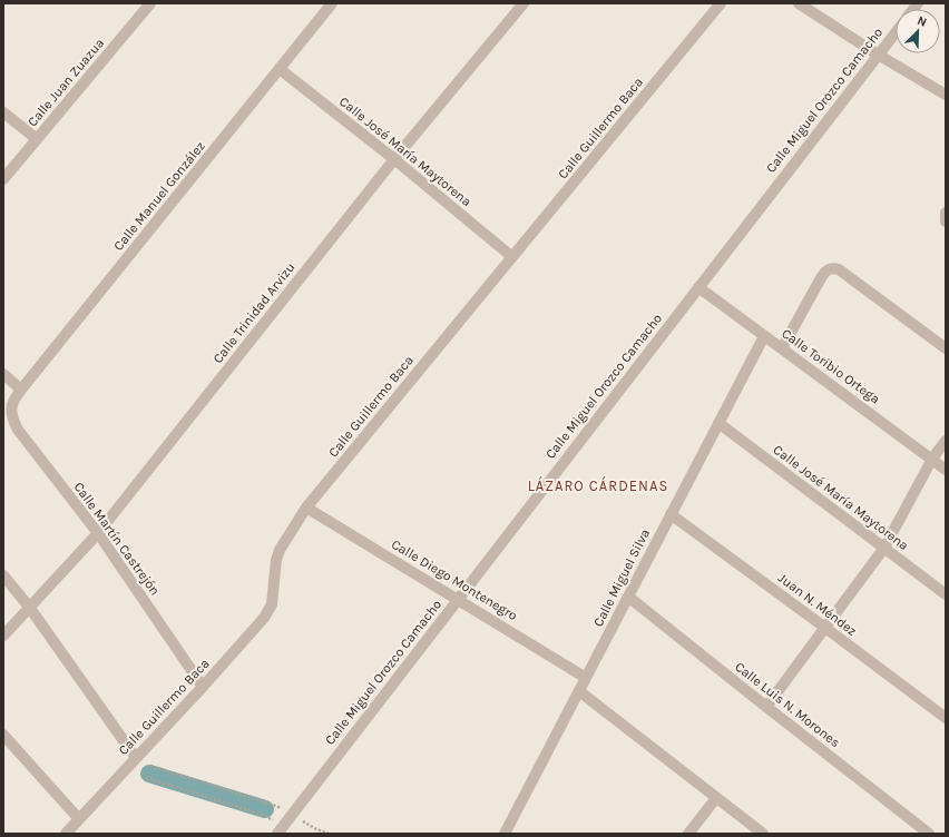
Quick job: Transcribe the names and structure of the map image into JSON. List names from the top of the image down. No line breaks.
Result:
{"streets":{"street":["Calle Juan Zuazua","Calle Miguel Orozco Camacho","Calle Guillermo Baca","Calle José María Maytorena","Calle Manuel González","Calle Trinidad Arvizu","Calle Toribio Ortega","Calle Martín Castrejón","Calle Miguel Silva","Calle Diego Montenegro","Juan N. Méndez","Calle Luis N. Morones"]},"crossings":[["Calle Miguel Orozco Camacho","Calle Toribio Ortega"],["Calle Miguel Orozco Camacho","Calle Diego Montenegro"],["Calle Guillermo Baca","Calle José María Maytorena"],["Calle Guillermo Baca","Calle Martín Castrejón"],["Calle Guillermo Baca","Calle Diego Montenegro"],["Calle José María Maytorena","Calle Manuel González"],["Calle José María Maytorena","Calle Trinidad Arvizu"],["Calle José María Maytorena","Calle Miguel Silva"],["Calle Manuel González","Calle Martín Castrejón"],["Calle Trinidad Arvizu","Calle Martín Castrejón"],["Calle Toribio Ortega","Calle Miguel Silva"],["Calle Miguel Silva","Calle Diego Montenegro"],["Calle Miguel Silva","Juan N. Méndez"],["Calle Miguel Silva","Calle Luis N. Morones"]],"districts":["LÁZARO CÁRDENAS"],"north":"top right"}
